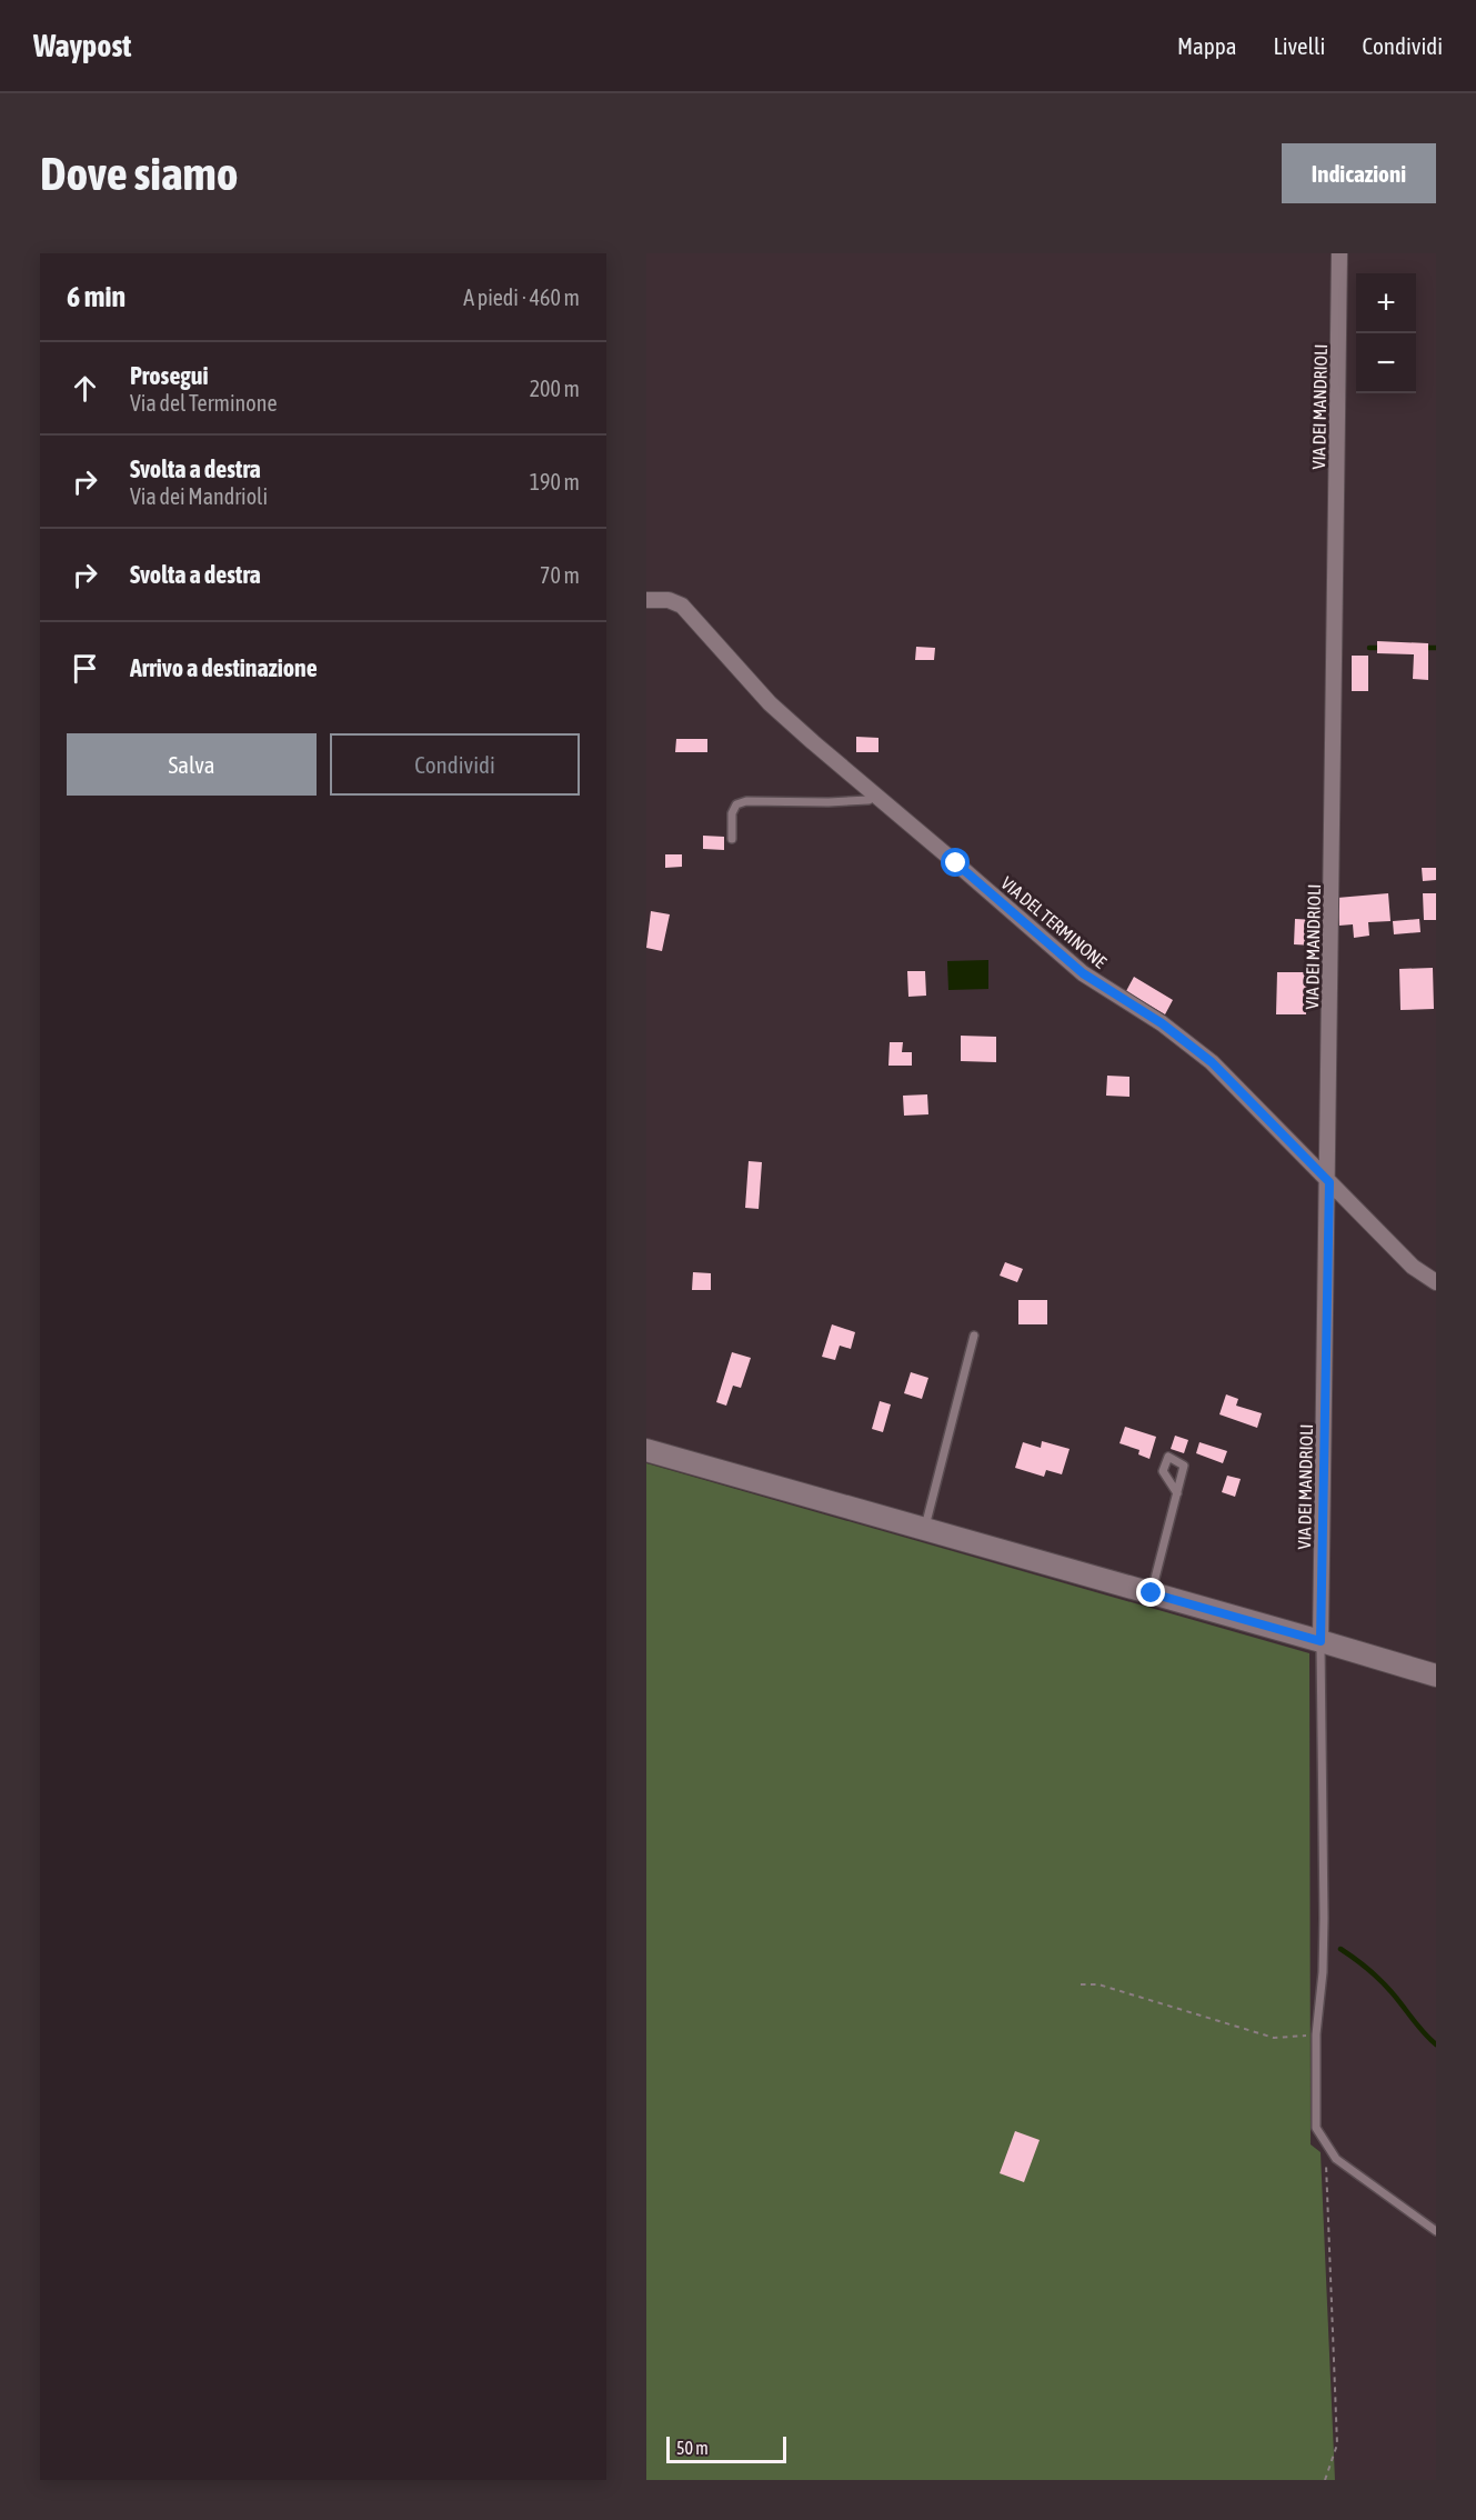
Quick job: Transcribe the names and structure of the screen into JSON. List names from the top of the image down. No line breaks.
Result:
{"streets":{"street":["VIA DEI MANDRIOLI","VIA DEL TERMINONE"]},"crossings":[["VIA DEI MANDRIOLI","VIA DEL TERMINONE"]],"scale_bar":"50 m","page":{"header":"Waypost","nav":["Mappa","Livelli","Condividi"],"buttons":["Indicazioni",["Salva","Condividi"]],"title":"Dove siamo","heading":["6 min","A piedi · 460 m"],"map_buttons":["+","−"],"list":[["Prosegui","Via del Terminone","200 m"],["Svolta a destra","Via dei Mandrioli","190 m"],["Svolta a destra","70 m"],"Arrivo a destinazione"],"scale":"50 m"}}
